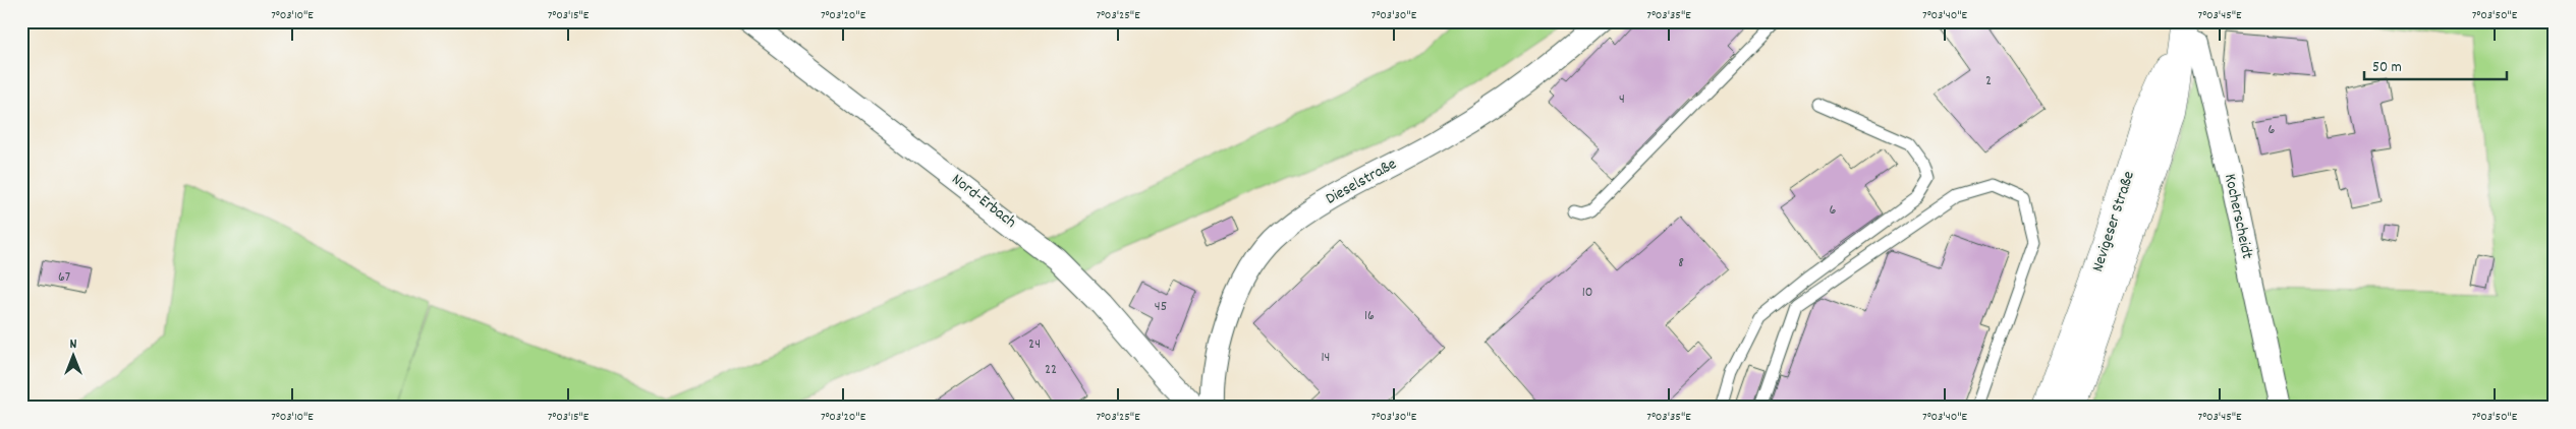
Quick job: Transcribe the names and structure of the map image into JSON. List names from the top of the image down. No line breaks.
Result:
{"streets":{"main road":["Nevigeser Straße"],"street":["Dieselstraße","Nord-Erbach","Kocherscheidt"]},"crossings":[["Kocherscheidt","Nevigeser Straße"]],"house_numbers":["2","4","6","6","8","67","10","45","16","24","14","22"],"scale_bar":"50 m","north":"top","coordinates":["7°03'10\"E","7°03'15\"E","7°03'20\"E","7°03'25\"E","7°03'30\"E","7°03'35\"E","7°03'40\"E","7°03'45\"E","7°03'50\"E"]}
